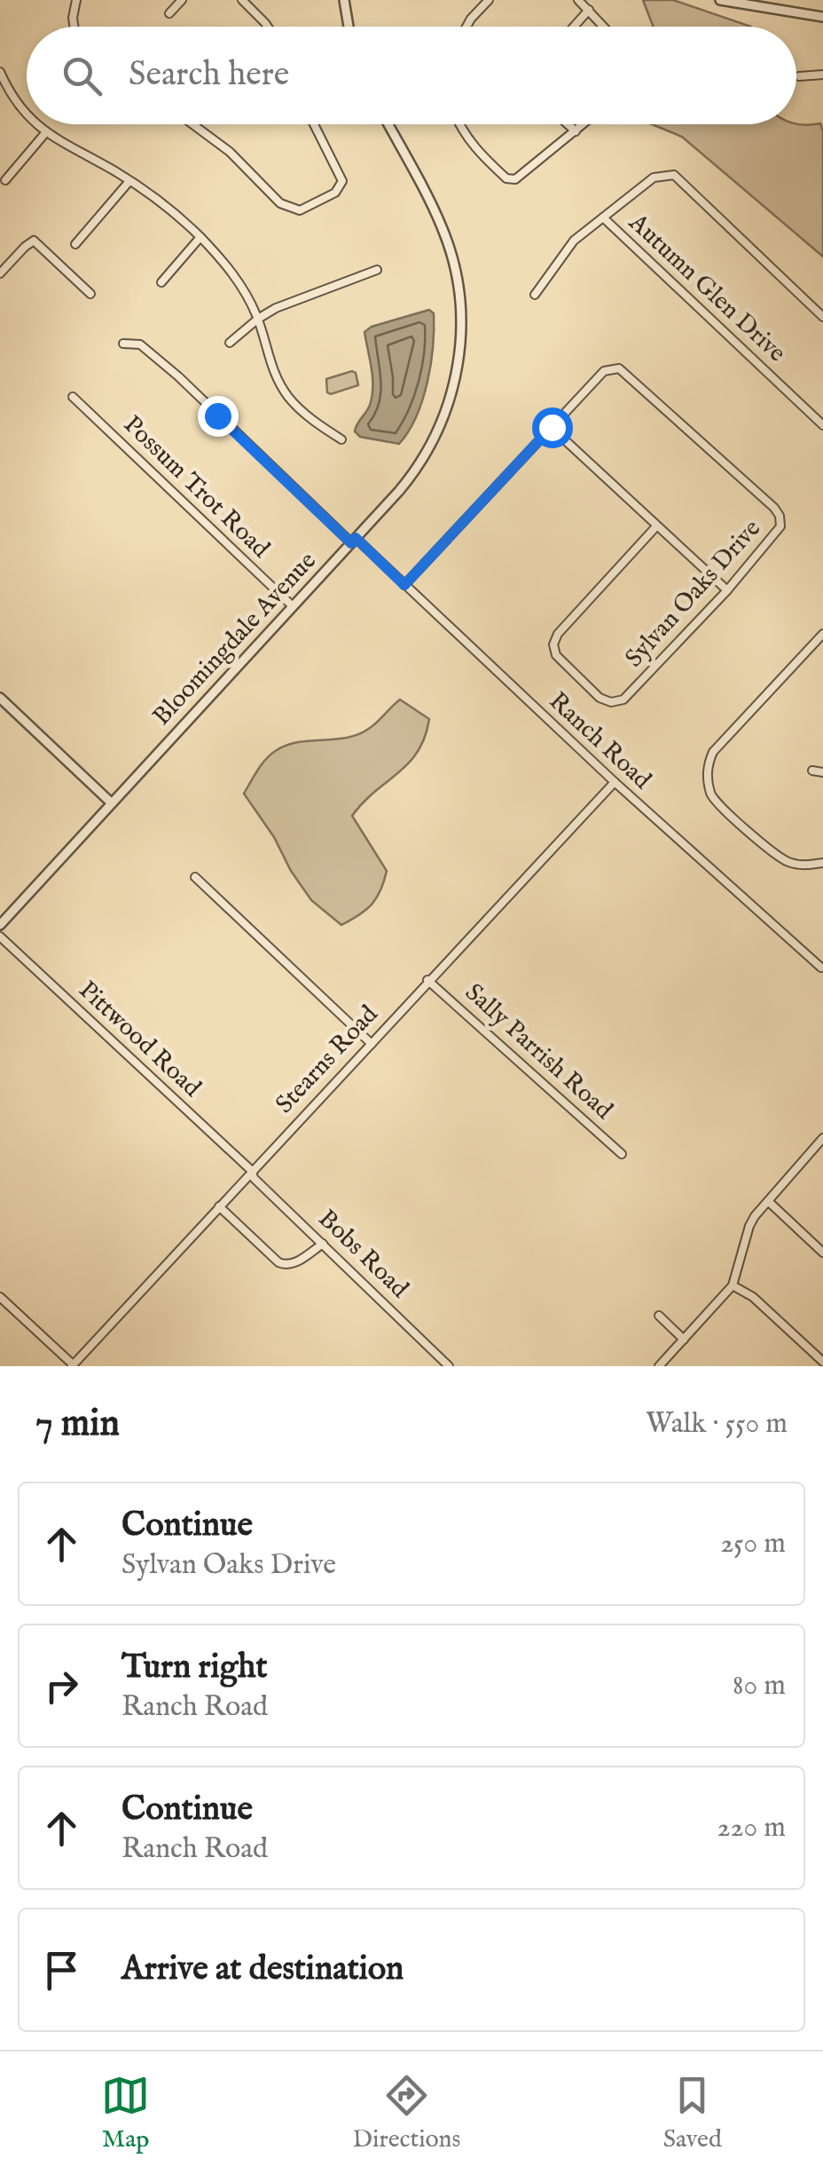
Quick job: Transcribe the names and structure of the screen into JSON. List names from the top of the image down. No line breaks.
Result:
{"streets":{"street":["Autumn Glen Drive","Possum Trot Road","Sylvan Oaks Drive","Bloomingdale Avenue","Ranch Road","Pittwood Road","Sally Parrish Road","Stearns Road","Bobs Road"]},"crossings":[["Possum Trot Road","Bloomingdale Avenue"],["Sylvan Oaks Drive","Ranch Road"],["Bloomingdale Avenue","Ranch Road"],["Ranch Road","Stearns Road"],["Pittwood Road","Stearns Road"],["Pittwood Road","Bobs Road"],["Sally Parrish Road","Stearns Road"],["Stearns Road","Bobs Road"]],"page":{"search":"Search here","heading":["7 min","Walk · 550 m"],"list":[["Continue","Sylvan Oaks Drive","250 m"],["Turn right","Ranch Road","80 m"],["Continue","Ranch Road","220 m"],"Arrive at destination"],"nav":["Map","Directions","Saved"]}}
